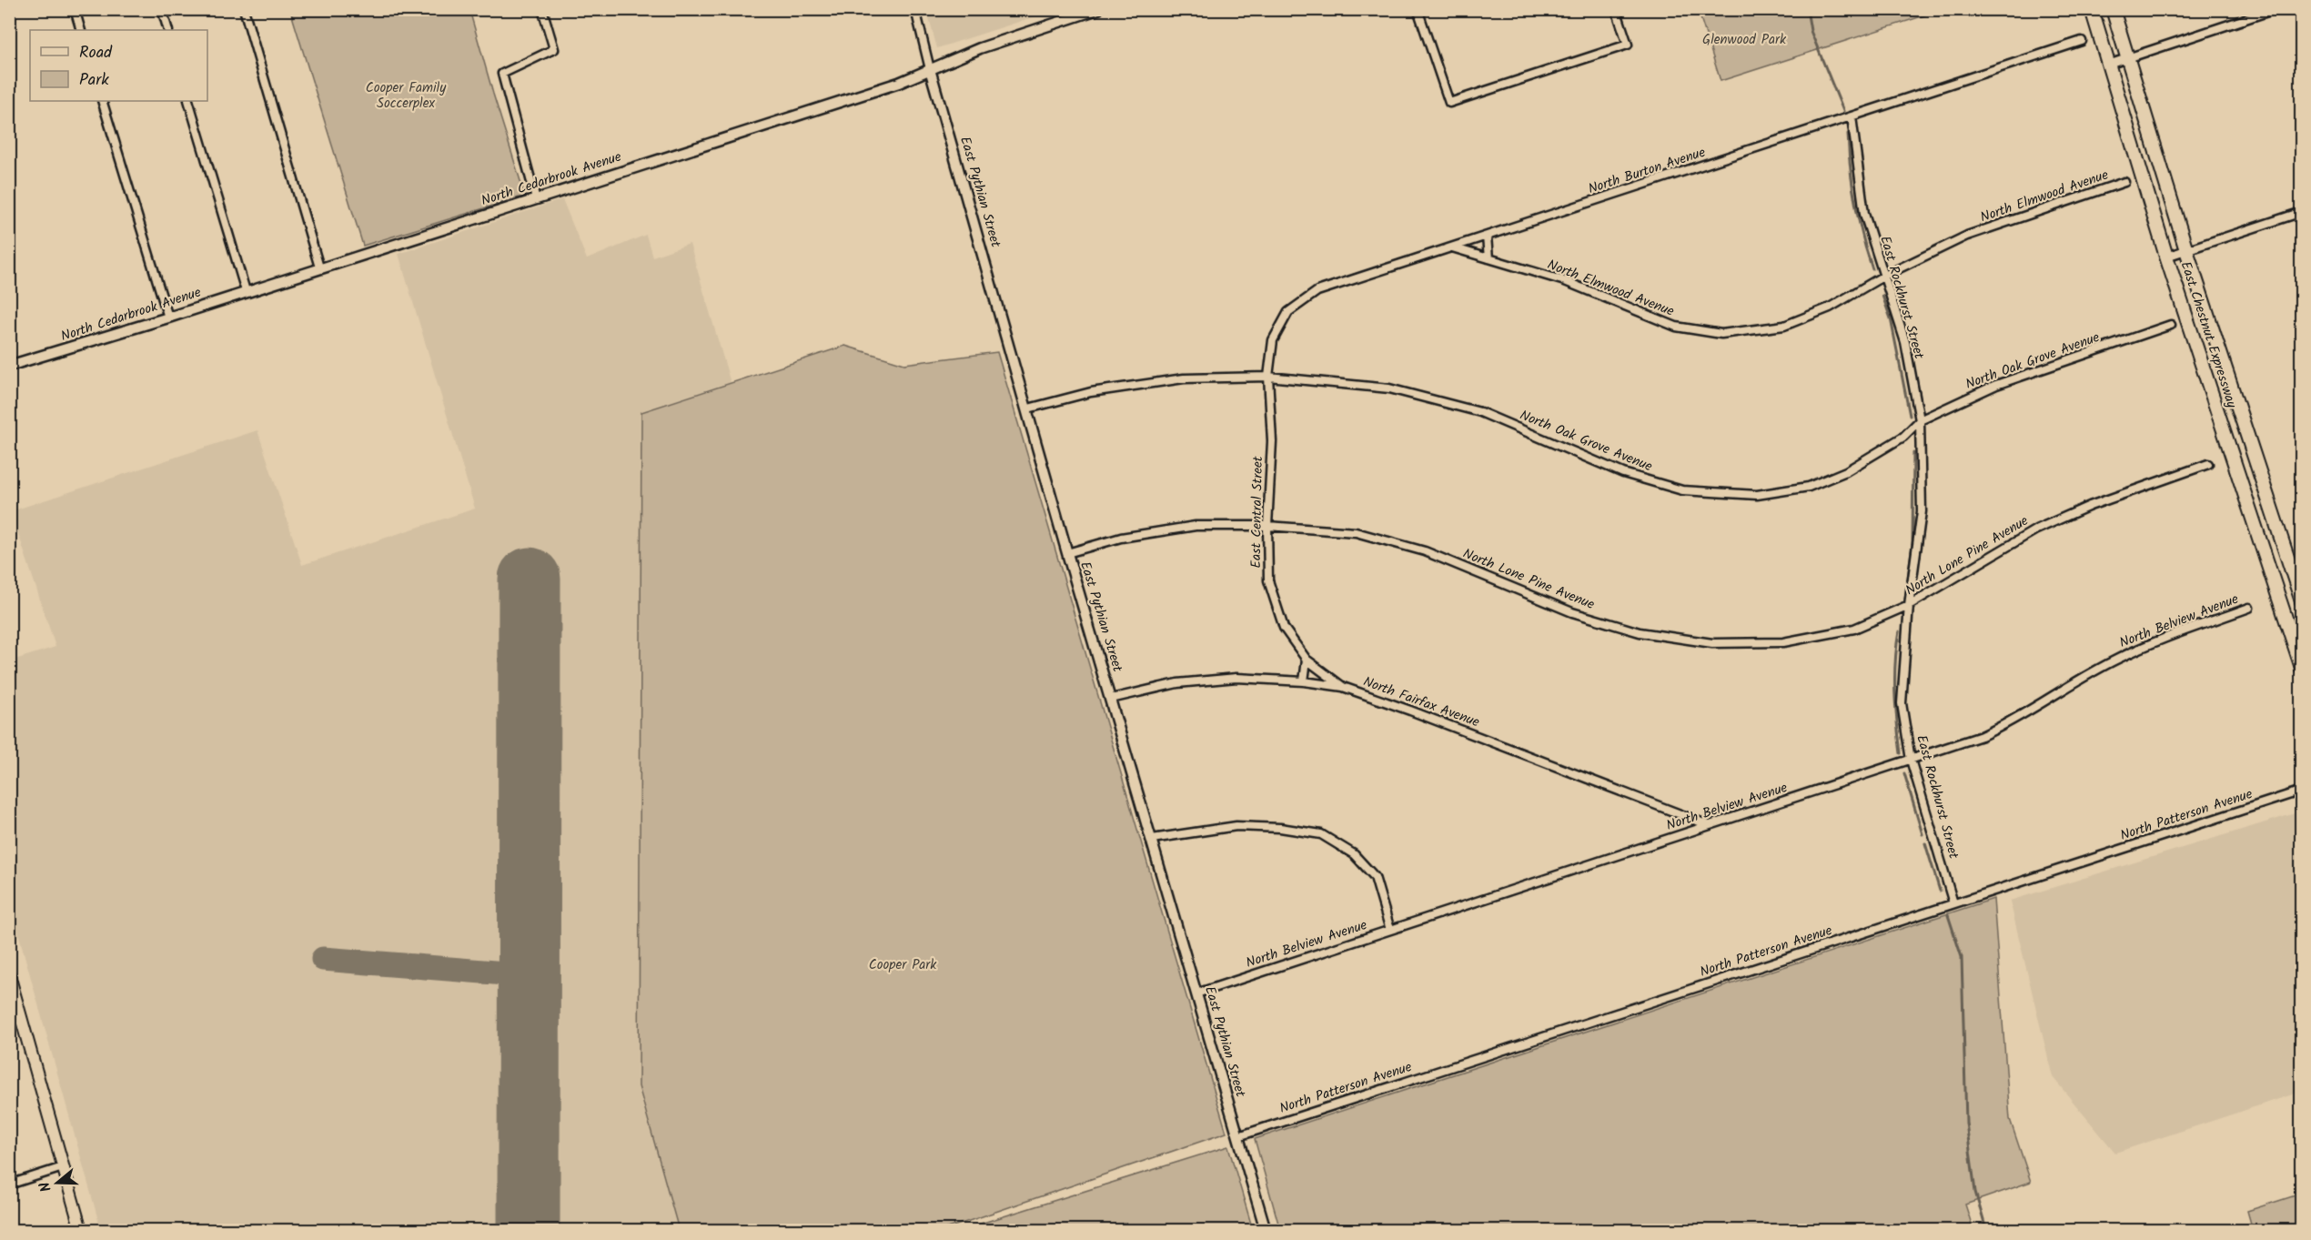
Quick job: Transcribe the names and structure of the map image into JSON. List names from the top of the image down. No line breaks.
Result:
{"streets":{"main road":["East Chestnut Expressway"],"street":["North Burton Avenue","North Cedarbrook Avenue","East Pythian Street","North Elmwood Avenue","East Rockhurst Street","North Oak Grove Avenue","East Central Street","North Lone Pine Avenue","North Belview Avenue","North Fairfax Avenue","North Patterson Avenue"]},"crossings":[["North Burton Avenue","North Elmwood Avenue"],["North Burton Avenue","East Rockhurst Street"],["North Burton Avenue","North Oak Grove Avenue"],["North Burton Avenue","East Central Street"],["North Cedarbrook Avenue","East Pythian Street"],["East Pythian Street","North Oak Grove Avenue"],["East Pythian Street","North Lone Pine Avenue"],["East Pythian Street","North Belview Avenue"],["East Pythian Street","North Fairfax Avenue"],["East Pythian Street","North Patterson Avenue"],["North Elmwood Avenue","East Rockhurst Street"],["East Rockhurst Street","North Oak Grove Avenue"],["East Rockhurst Street","North Lone Pine Avenue"],["East Rockhurst Street","North Belview Avenue"],["East Rockhurst Street","North Patterson Avenue"],["North Oak Grove Avenue","East Central Street"],["East Central Street","North Lone Pine Avenue"],["East Central Street","North Fairfax Avenue"],["North Belview Avenue","North Fairfax Avenue"]],"parks":["Glenwood Park","Cooper Family Soccerplex","Cooper Park"],"legend":["Road","Park"],"north":"left"}
